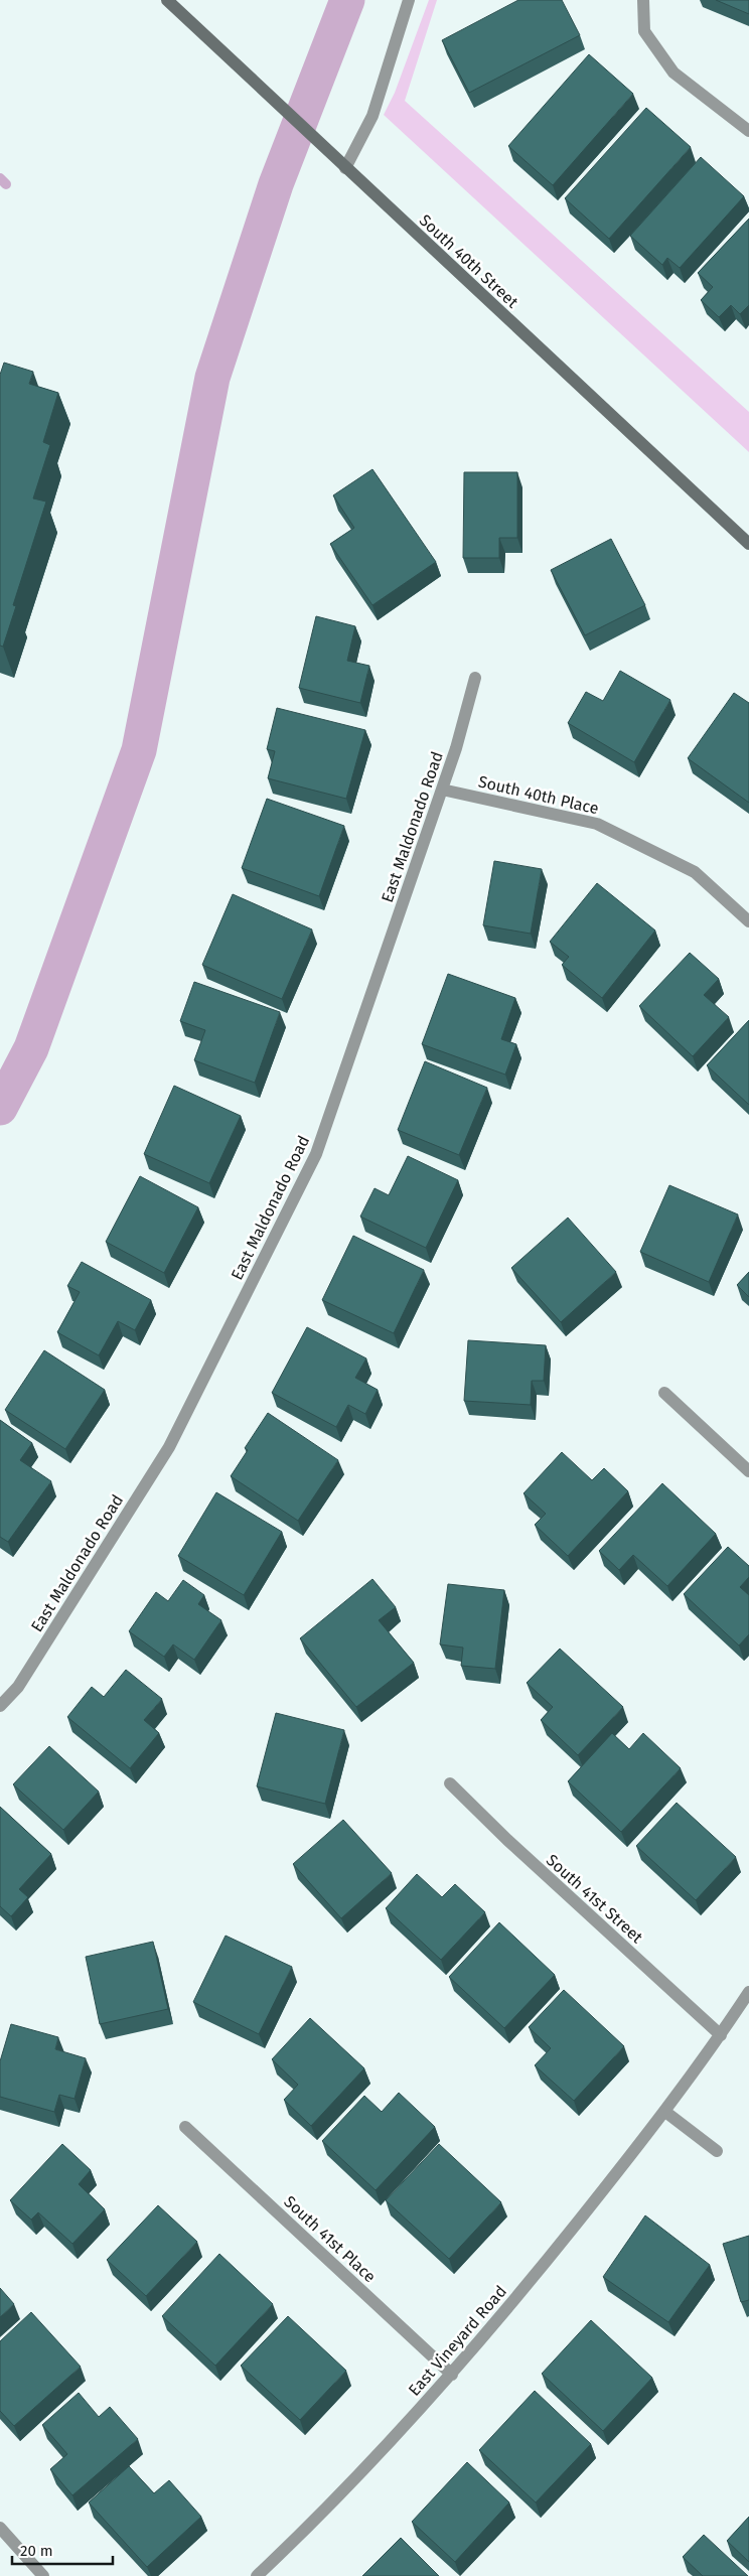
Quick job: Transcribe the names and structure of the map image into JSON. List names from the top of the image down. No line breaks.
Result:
{"streets":{"main road":["South 40th Street"],"street":["South 40th Place","East Maldonado Road","South 41st Street","South 41st Place","East Vineyard Road"]},"crossings":[["South 40th Place","East Maldonado Road"],["South 41st Street","East Vineyard Road"],["South 41st Place","East Vineyard Road"]],"scale_bar":"20 m"}
